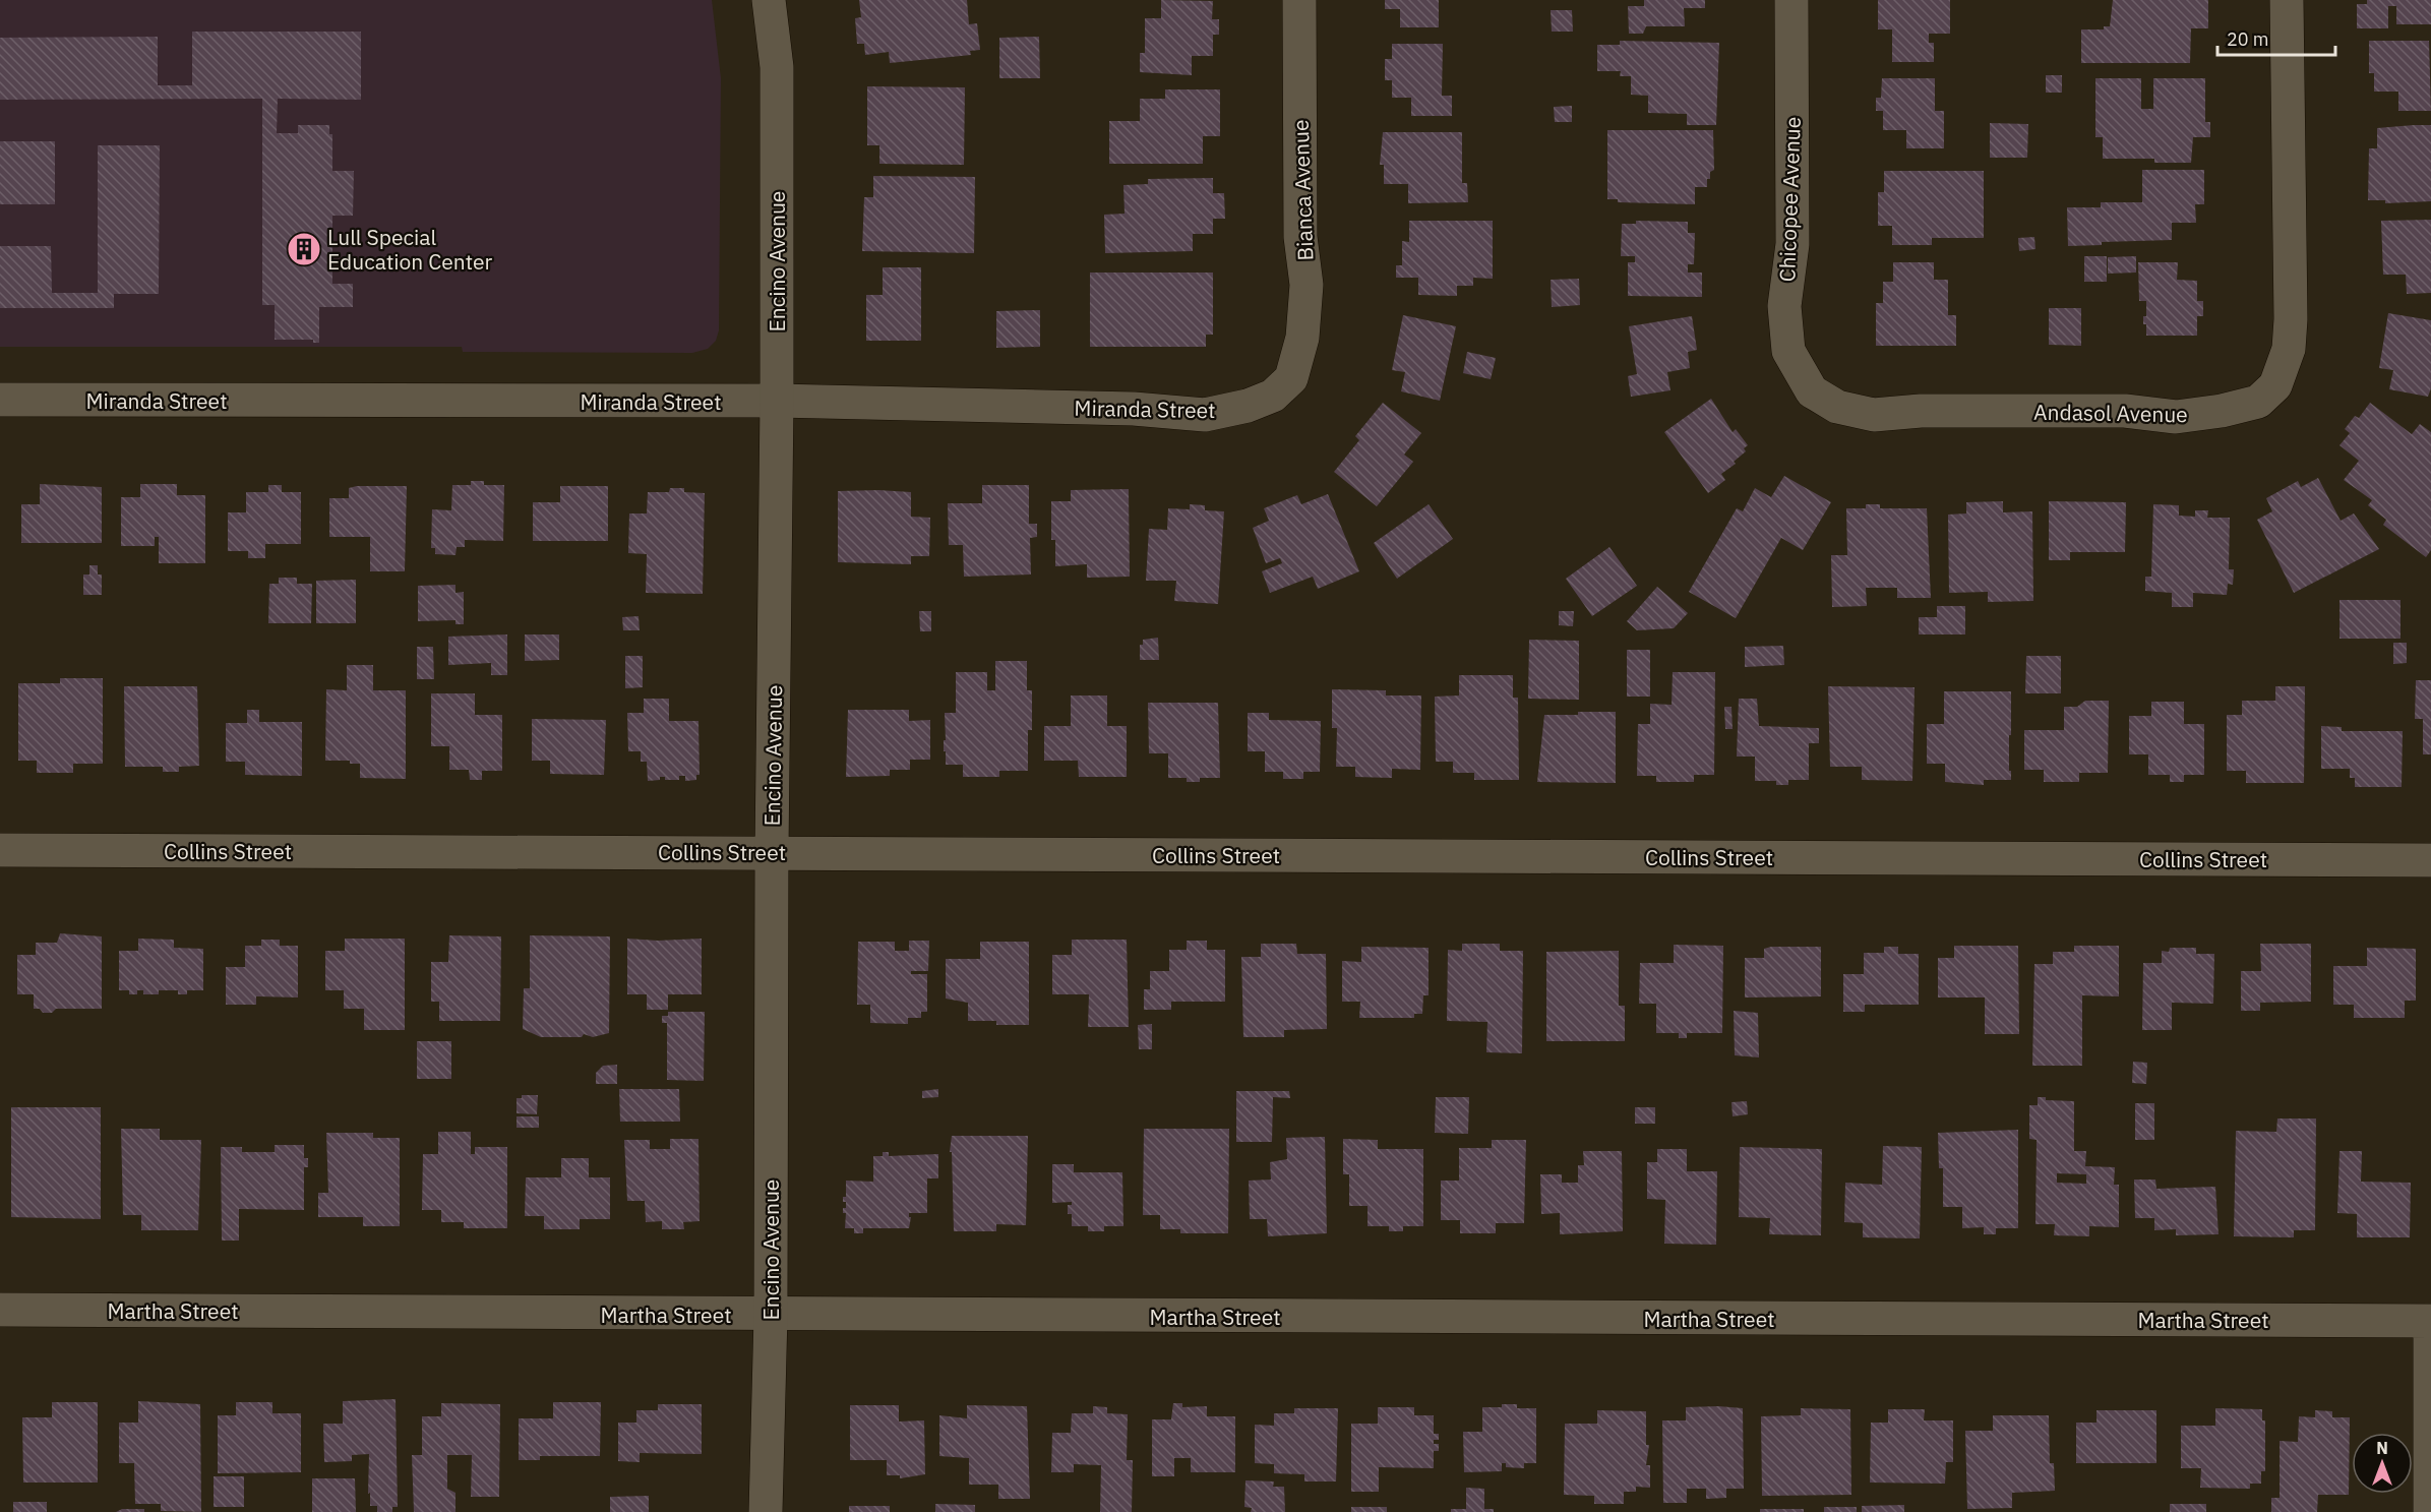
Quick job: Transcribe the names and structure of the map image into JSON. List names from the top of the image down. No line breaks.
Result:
{"streets":{"street":["Bianca Avenue","Chicopee Avenue","Encino Avenue","Miranda Street","Andasol Avenue","Collins Street","Martha Street"]},"crossings":[["Bianca Avenue","Miranda Street"],["Chicopee Avenue","Andasol Avenue"],["Encino Avenue","Miranda Street"],["Encino Avenue","Collins Street"],["Encino Avenue","Martha Street"]],"places":{"building":["Lull Special Education Center"]},"scale_bar":"20 m","north":"top"}
